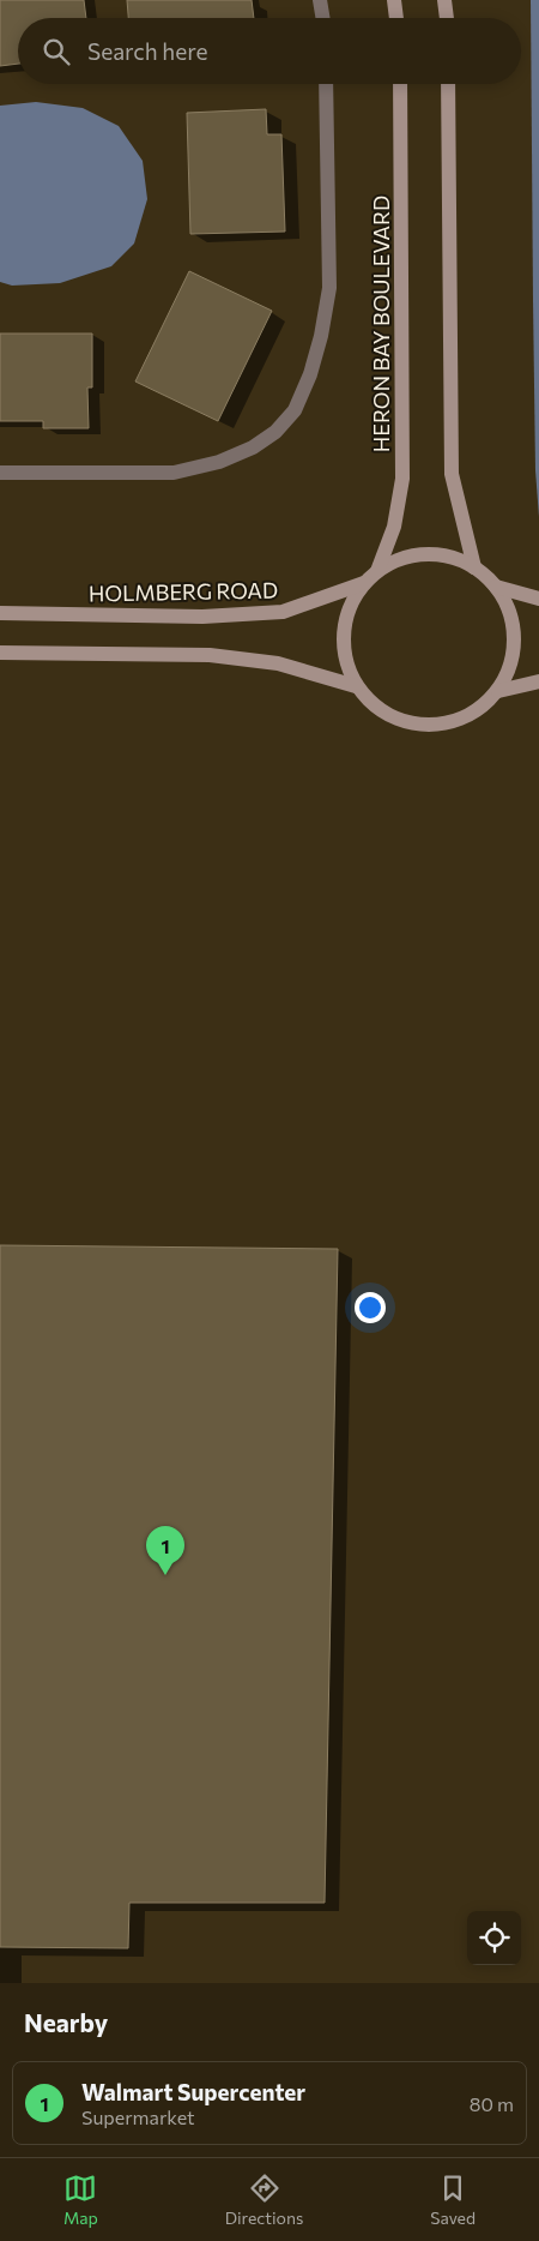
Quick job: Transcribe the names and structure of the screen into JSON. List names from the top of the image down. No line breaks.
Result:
{"streets":{"street":["HERON BAY BOULEVARD","HOLMBERG ROAD"]},"crossings":[["HERON BAY BOULEVARD","HOLMBERG ROAD"]],"page":{"search":"Search here","pins":"1","heading":"Nearby","list":[{"mark":"1","name":"Walmart Supercenter","note":"Supermarket","value":"80 m"}],"nav":["Map","Directions","Saved"]}}
